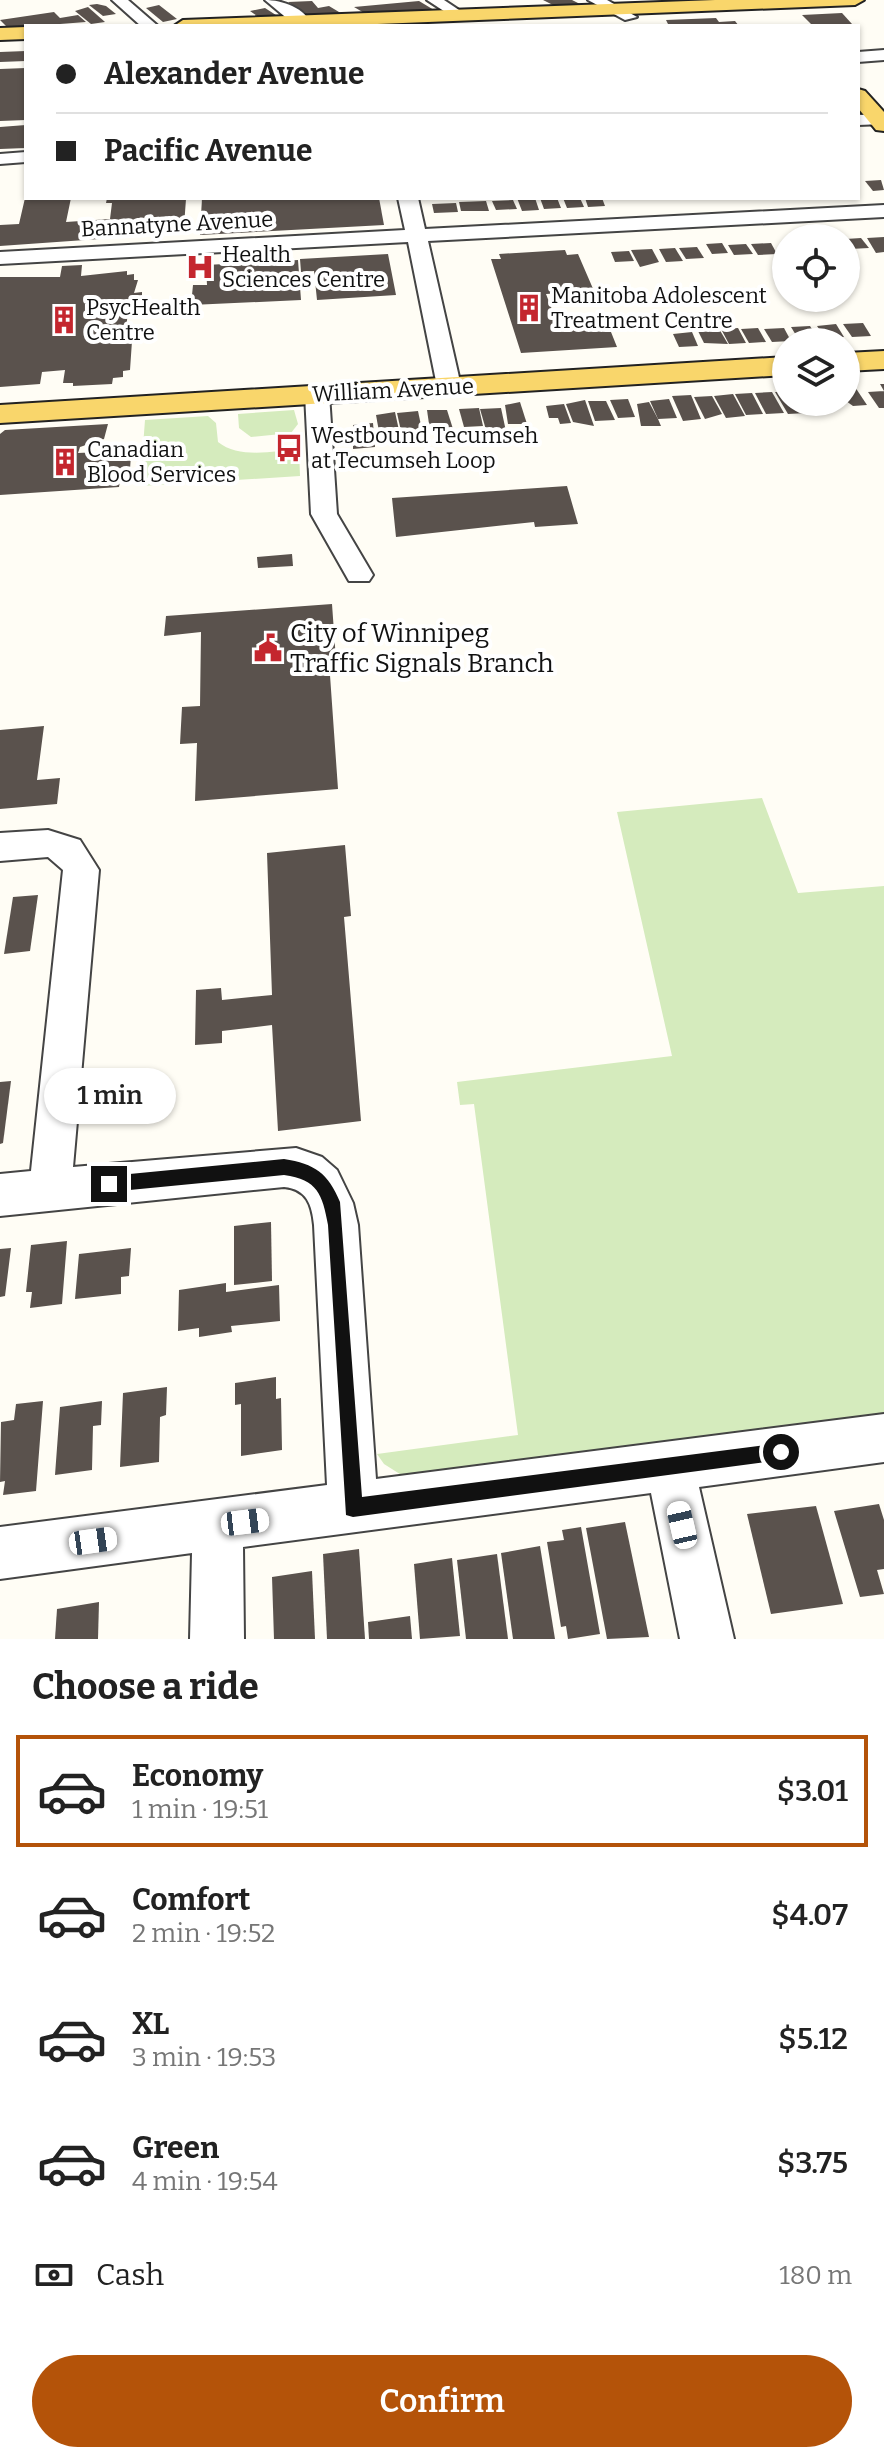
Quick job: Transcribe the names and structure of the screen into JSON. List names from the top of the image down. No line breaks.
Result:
{"streets":{"main road":["William Avenue"],"street":["Bannatyne Avenue"]},"places":{"hospital":["Health Sciences Centre"],"building":["Manitoba Adolescent Treatment Centre","PsycHealth Centre","Canadian Blood Services"],"bus stop":["Westbound Tecumseh at Tecumseh Loop"],"public building":["City of Winnipeg Traffic Signals Branch"]},"page":{"banner":["Alexander Avenue","Pacific Avenue"],"bubble":"1 min","heading":"Choose a ride","list":[{"name":"Economy","note":"1 min · 19:51","value":"$3.01"},{"name":"Comfort","note":"2 min · 19:52","value":"$4.07"},{"name":"XL","note":"3 min · 19:53","value":"$5.12"},{"name":"Green","note":"4 min · 19:54","value":"$3.75"}],"pay":["Cash","180 m"],"buttons":"Confirm"}}
